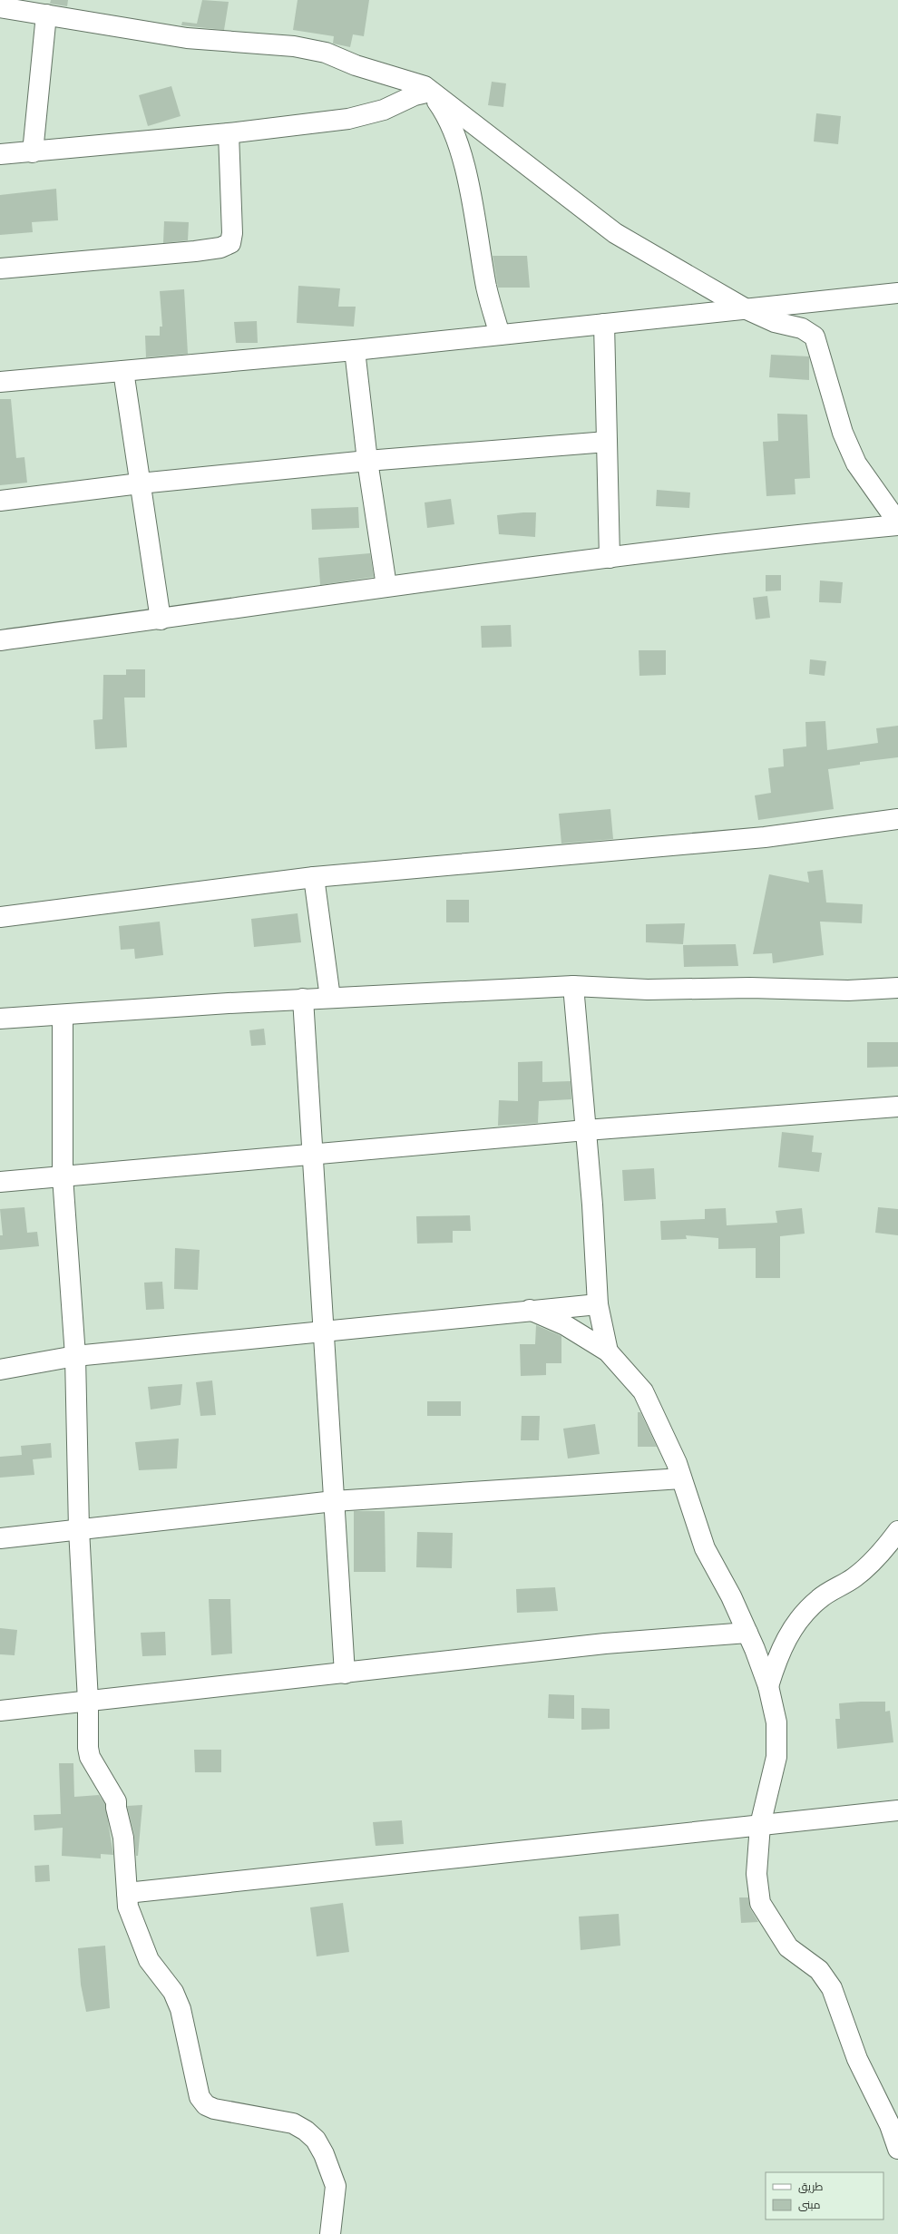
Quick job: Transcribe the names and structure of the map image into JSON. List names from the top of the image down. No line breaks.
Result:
{"legend":["طريق","مبنى"]}
